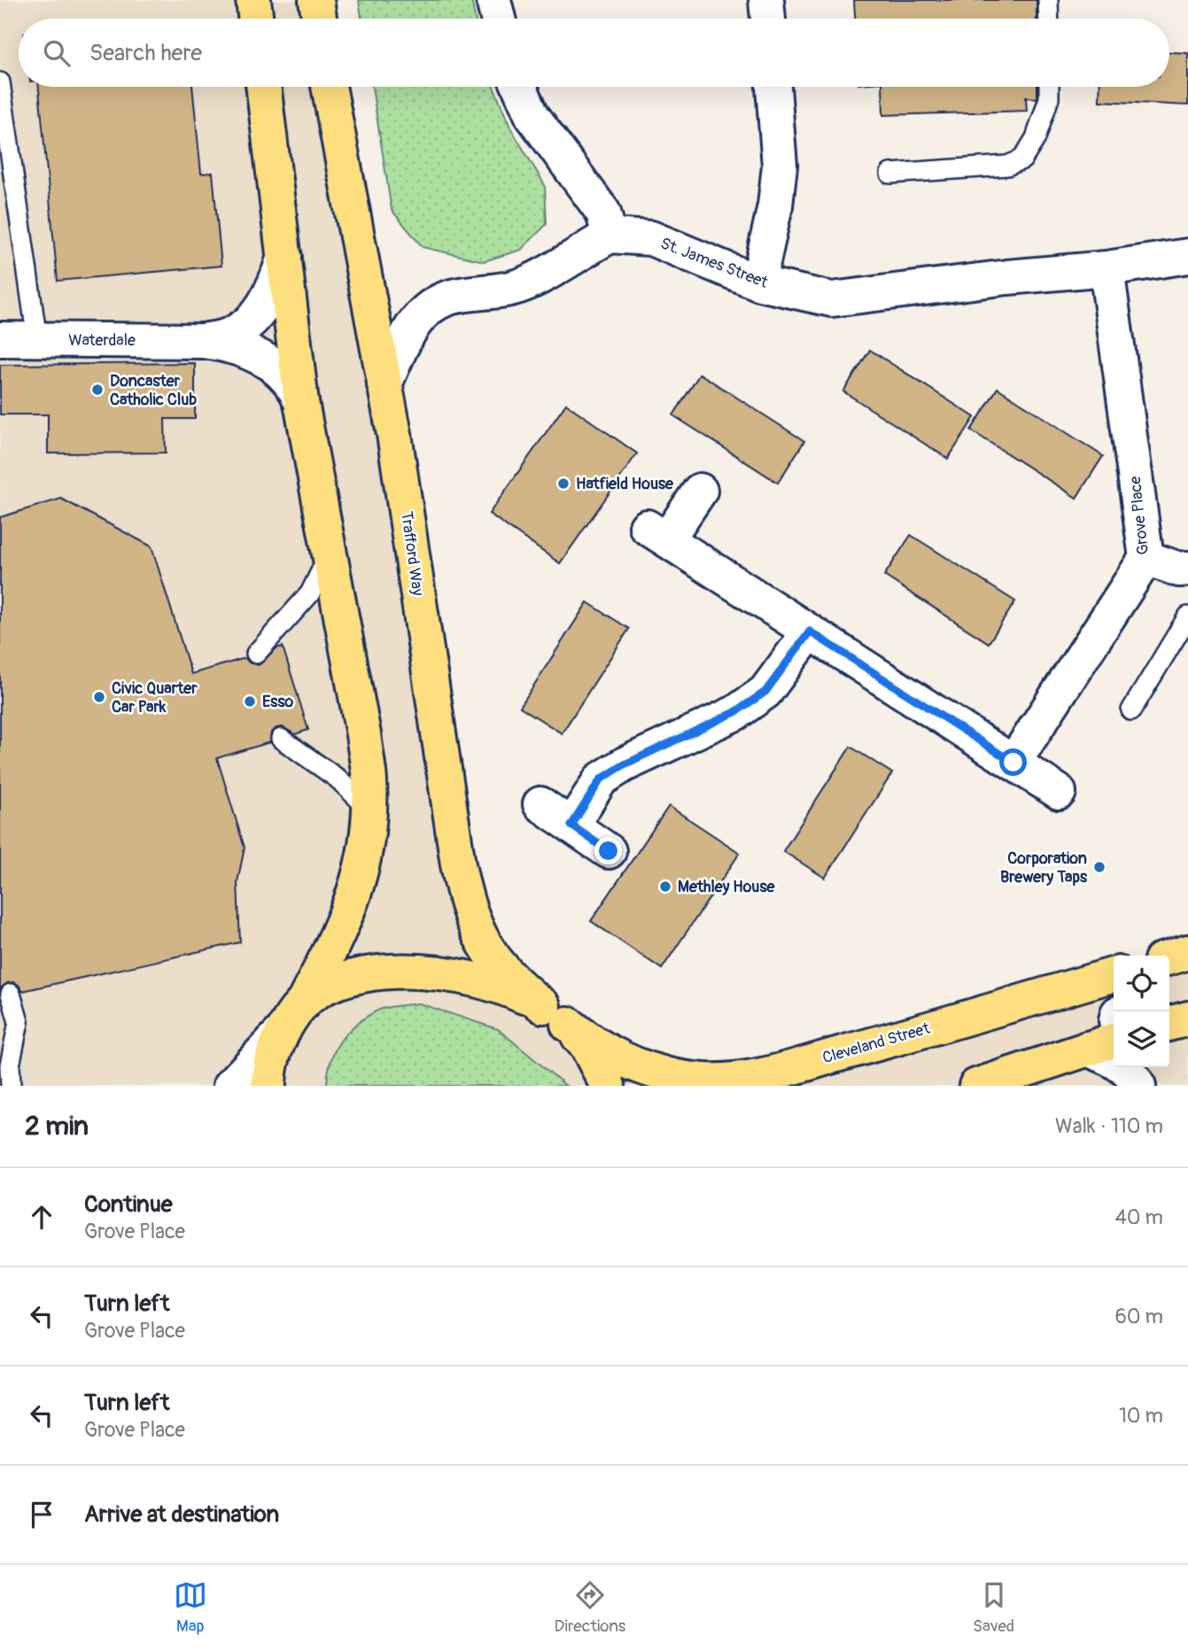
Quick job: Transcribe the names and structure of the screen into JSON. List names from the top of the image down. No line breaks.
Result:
{"streets":{"highway":["Trafford Way","Cleveland Street"],"street":["St. James Street","Waterdale","Grove Place"]},"crossings":[["St. James Street","Grove Place"],["Trafford Way","Cleveland Street"]],"places":["Doncaster Catholic Club","Hatfield House","Civic Quarter Car Park","Esso","Corporation Brewery Taps","Methley House"],"page":{"search":"Search here","heading":["2 min","Walk · 110 m"],"list":[["Continue","Grove Place","40 m"],["Turn left","Grove Place","60 m"],["Turn left","Grove Place","10 m"],"Arrive at destination"],"nav":["Map","Directions","Saved"]}}
